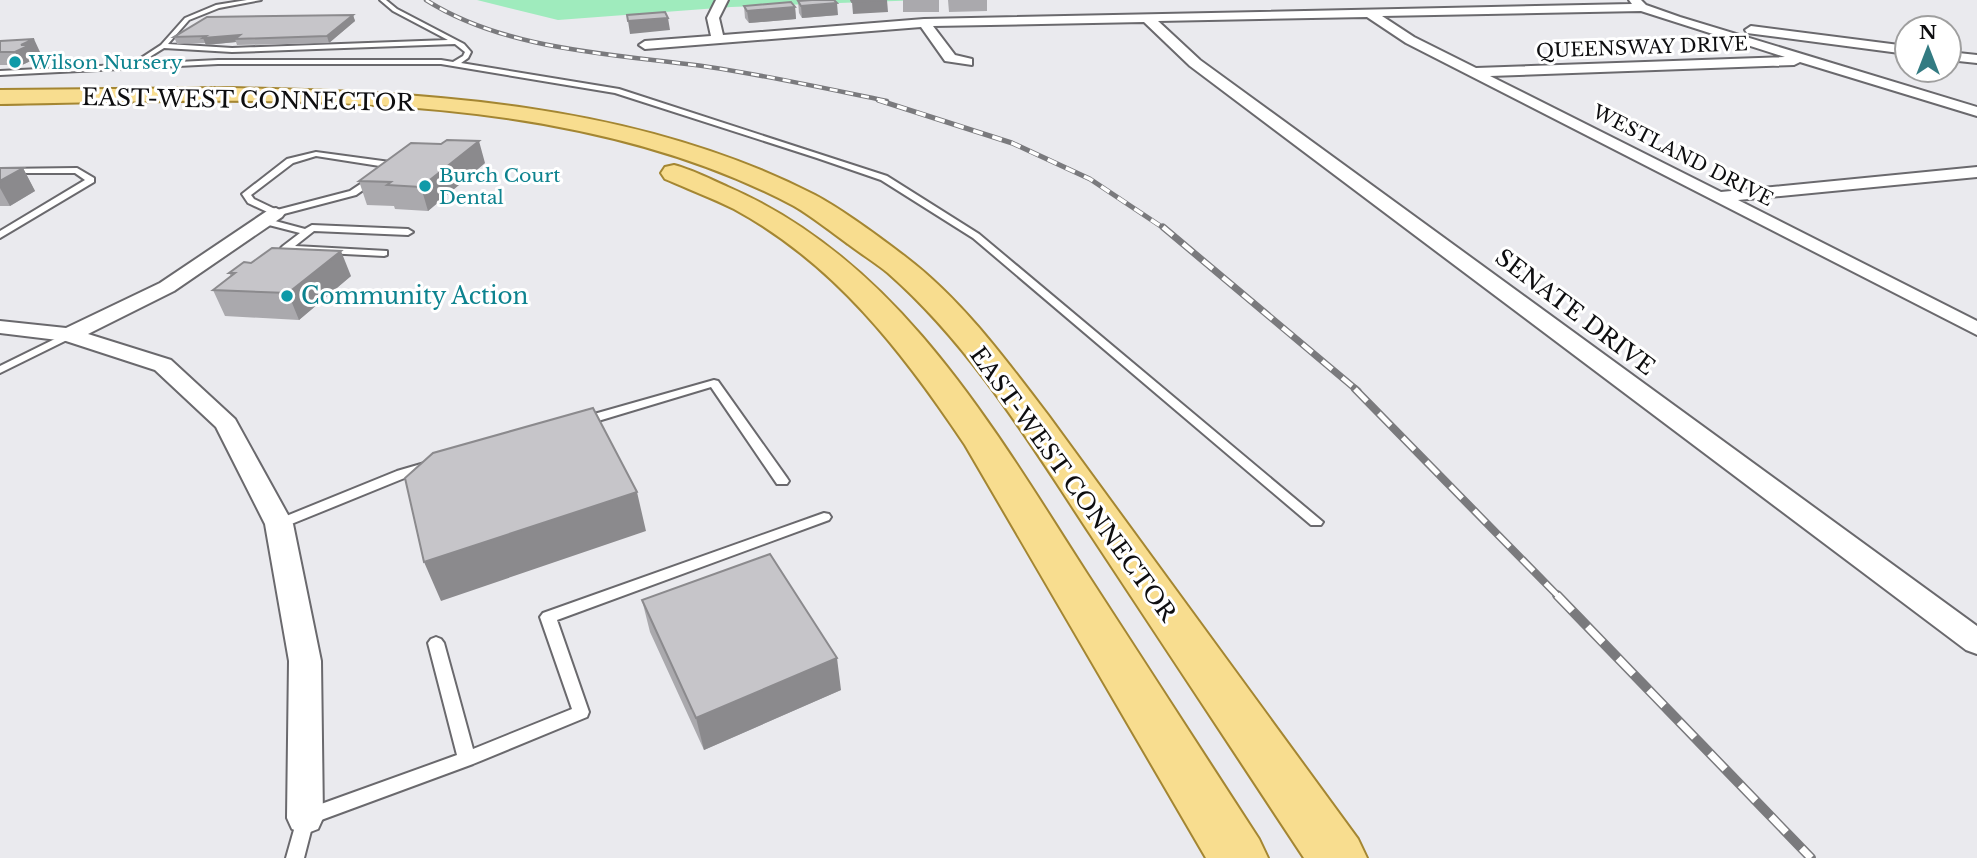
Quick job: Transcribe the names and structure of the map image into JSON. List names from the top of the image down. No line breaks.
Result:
{"streets":{"main road":["EAST-WEST CONNECTOR"],"street":["QUEENSWAY DRIVE","WESTLAND DRIVE","SENATE DRIVE"]},"crossings":[["QUEENSWAY DRIVE","WESTLAND DRIVE"]],"places":["Wilson Nursery","Burch Court Dental","Community Action"],"north":"top"}
